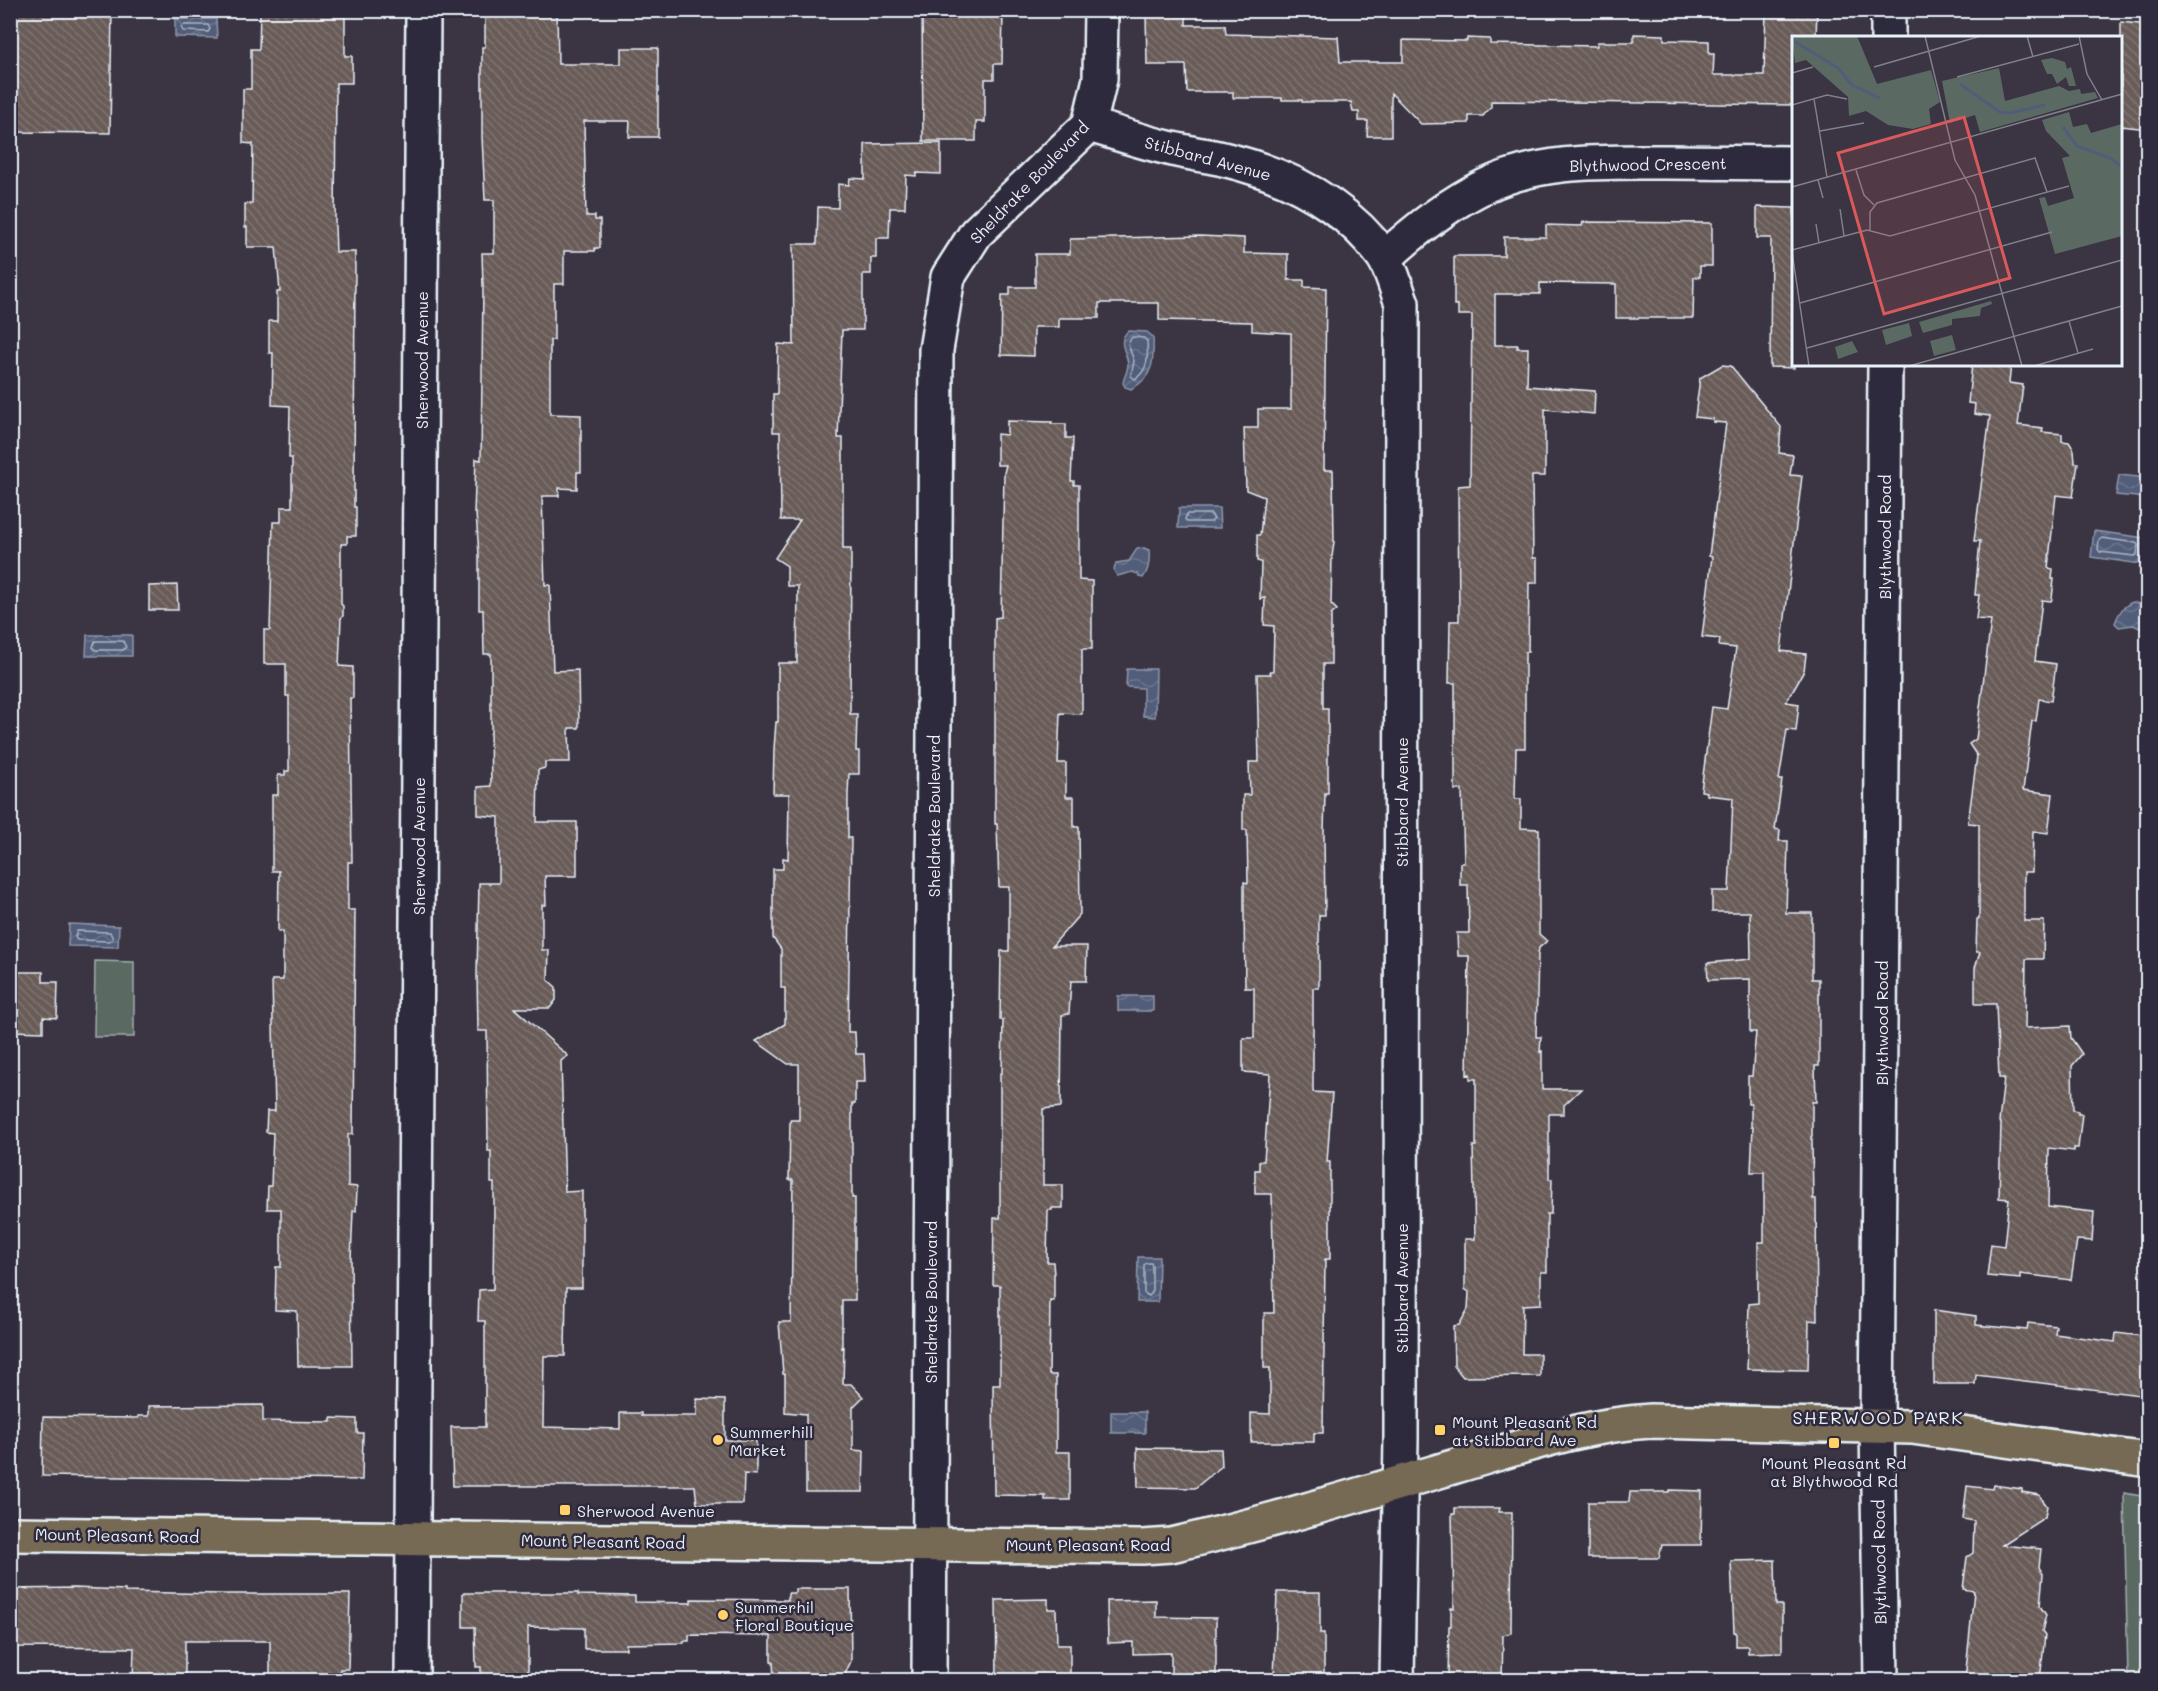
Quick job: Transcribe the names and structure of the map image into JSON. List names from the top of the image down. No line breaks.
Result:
{"streets":{"main road":["Mount Pleasant Road"],"street":["Stibbard Avenue","Blythwood Crescent","Sheldrake Boulevard","Sherwood Avenue","Blythwood Road"]},"crossings":[["Stibbard Avenue","Blythwood Crescent"],["Stibbard Avenue","Sheldrake Boulevard"],["Stibbard Avenue","Mount Pleasant Road"],["Sheldrake Boulevard","Mount Pleasant Road"],["Sherwood Avenue","Mount Pleasant Road"],["Blythwood Road","Mount Pleasant Road"]],"districts":["SHERWOOD PARK"],"places":{"transit":["Mount Pleasant Rd at Stibbard Ave","Mount Pleasant Rd at Blythwood Rd","Sherwood Avenue"],"other":["Summerhill Market","Summerhil Floral Boutique"]}}
